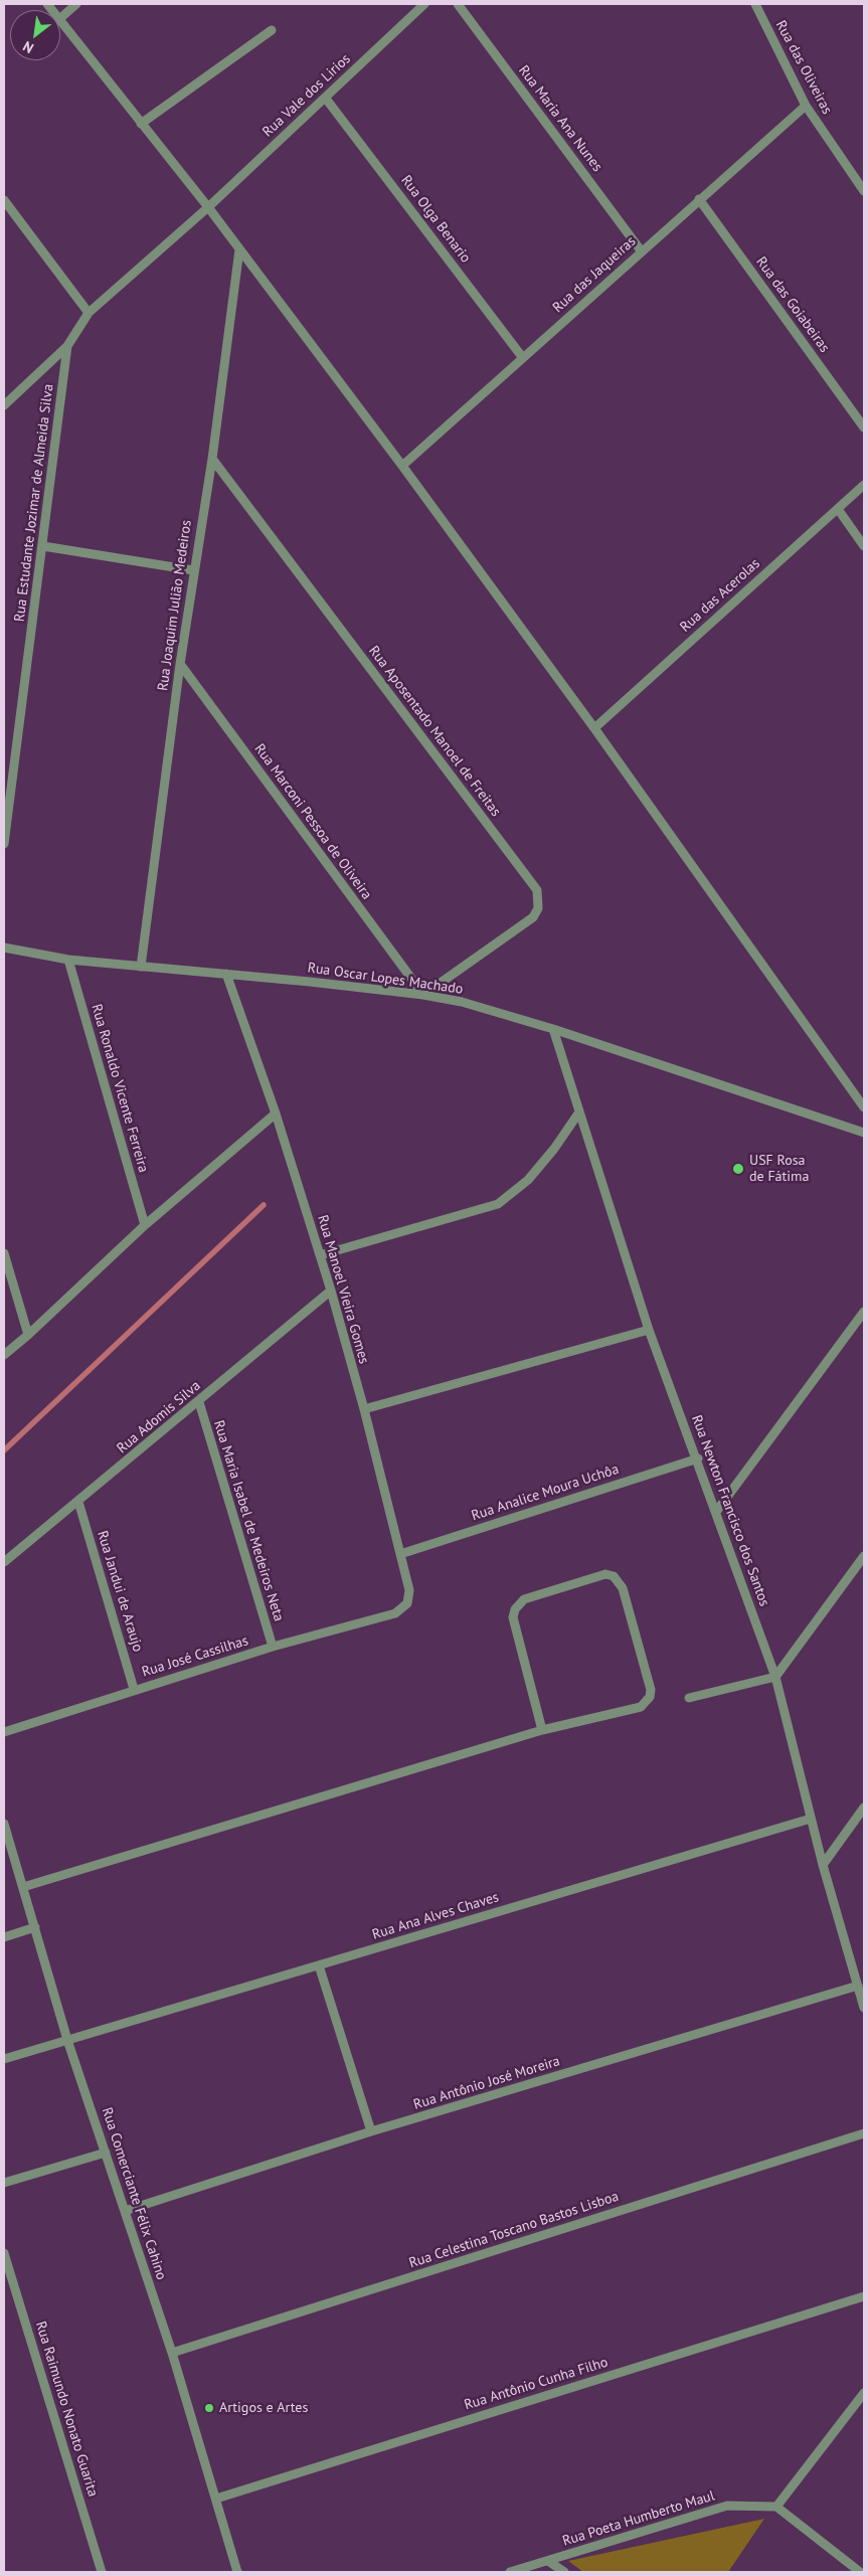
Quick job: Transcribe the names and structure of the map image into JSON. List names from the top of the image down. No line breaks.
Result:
{"streets":{"street":["Rua das Oliveiras","Rua Vale dos Lirios","Rua Maria Ana Nunes","Rua Olga Benario","Rua das Jaqueiras","Rua das Goiabeiras","Rua Estudante Jozimar de Almeida Silva","Rua das Acerolas","Rua Joaquim Julião Medeiros","Rua Aposentado Manoel de Freitas","Rua Marconi Pessoa de Oliveira","Rua Oscar Lopes Machado","Rua Ronaldo Vicente Ferreira","Rua Manoel Vieira Gomes","Rua Adomis Silva","Rua Analice Moura Uchôa","Rua Newton Francisco dos Santos","Rua Maria Isabel de Medeiros Neta","Rua Jandui de Araujo","Rua José Cassilhas","Rua Ana Alves Chaves","Rua Antônio José Moreira","Rua Comerciante Félix Cahino","Rua Celestina Toscano Bastos Lisboa","Rua Antônio Cunha Filho","Rua Raimundo Nonato Guarita","Rua Poeta Humberto Maul"]},"crossings":[["Rua das Oliveiras","Rua das Jaqueiras"],["Rua Vale dos Lirios","Rua Olga Benario"],["Rua Vale dos Lirios","Rua Estudante Jozimar de Almeida Silva"],["Rua Maria Ana Nunes","Rua das Jaqueiras"],["Rua Olga Benario","Rua das Jaqueiras"],["Rua das Jaqueiras","Rua das Goiabeiras"],["Rua Joaquim Julião Medeiros","Rua Aposentado Manoel de Freitas"],["Rua Joaquim Julião Medeiros","Rua Marconi Pessoa de Oliveira"],["Rua Joaquim Julião Medeiros","Rua Oscar Lopes Machado"],["Rua Aposentado Manoel de Freitas","Rua Marconi Pessoa de Oliveira"],["Rua Aposentado Manoel de Freitas","Rua Oscar Lopes Machado"],["Rua Marconi Pessoa de Oliveira","Rua Oscar Lopes Machado"],["Rua Oscar Lopes Machado","Rua Ronaldo Vicente Ferreira"],["Rua Oscar Lopes Machado","Rua Manoel Vieira Gomes"],["Rua Oscar Lopes Machado","Rua Newton Francisco dos Santos"],["Rua Manoel Vieira Gomes","Rua Adomis Silva"],["Rua Manoel Vieira Gomes","Rua Analice Moura Uchôa"],["Rua Manoel Vieira Gomes","Rua José Cassilhas"],["Rua Adomis Silva","Rua Maria Isabel de Medeiros Neta"],["Rua Adomis Silva","Rua Jandui de Araujo"],["Rua Analice Moura Uchôa","Rua Newton Francisco dos Santos"],["Rua Newton Francisco dos Santos","Rua Ana Alves Chaves"],["Rua Newton Francisco dos Santos","Rua Antônio José Moreira"],["Rua Maria Isabel de Medeiros Neta","Rua José Cassilhas"],["Rua Jandui de Araujo","Rua José Cassilhas"],["Rua Ana Alves Chaves","Rua Comerciante Félix Cahino"],["Rua Antônio José Moreira","Rua Comerciante Félix Cahino"],["Rua Comerciante Félix Cahino","Rua Celestina Toscano Bastos Lisboa"],["Rua Comerciante Félix Cahino","Rua Antônio Cunha Filho"]],"places":["USF Rosa de Fátima","Artigos e Artes"],"north":"bottom left"}
